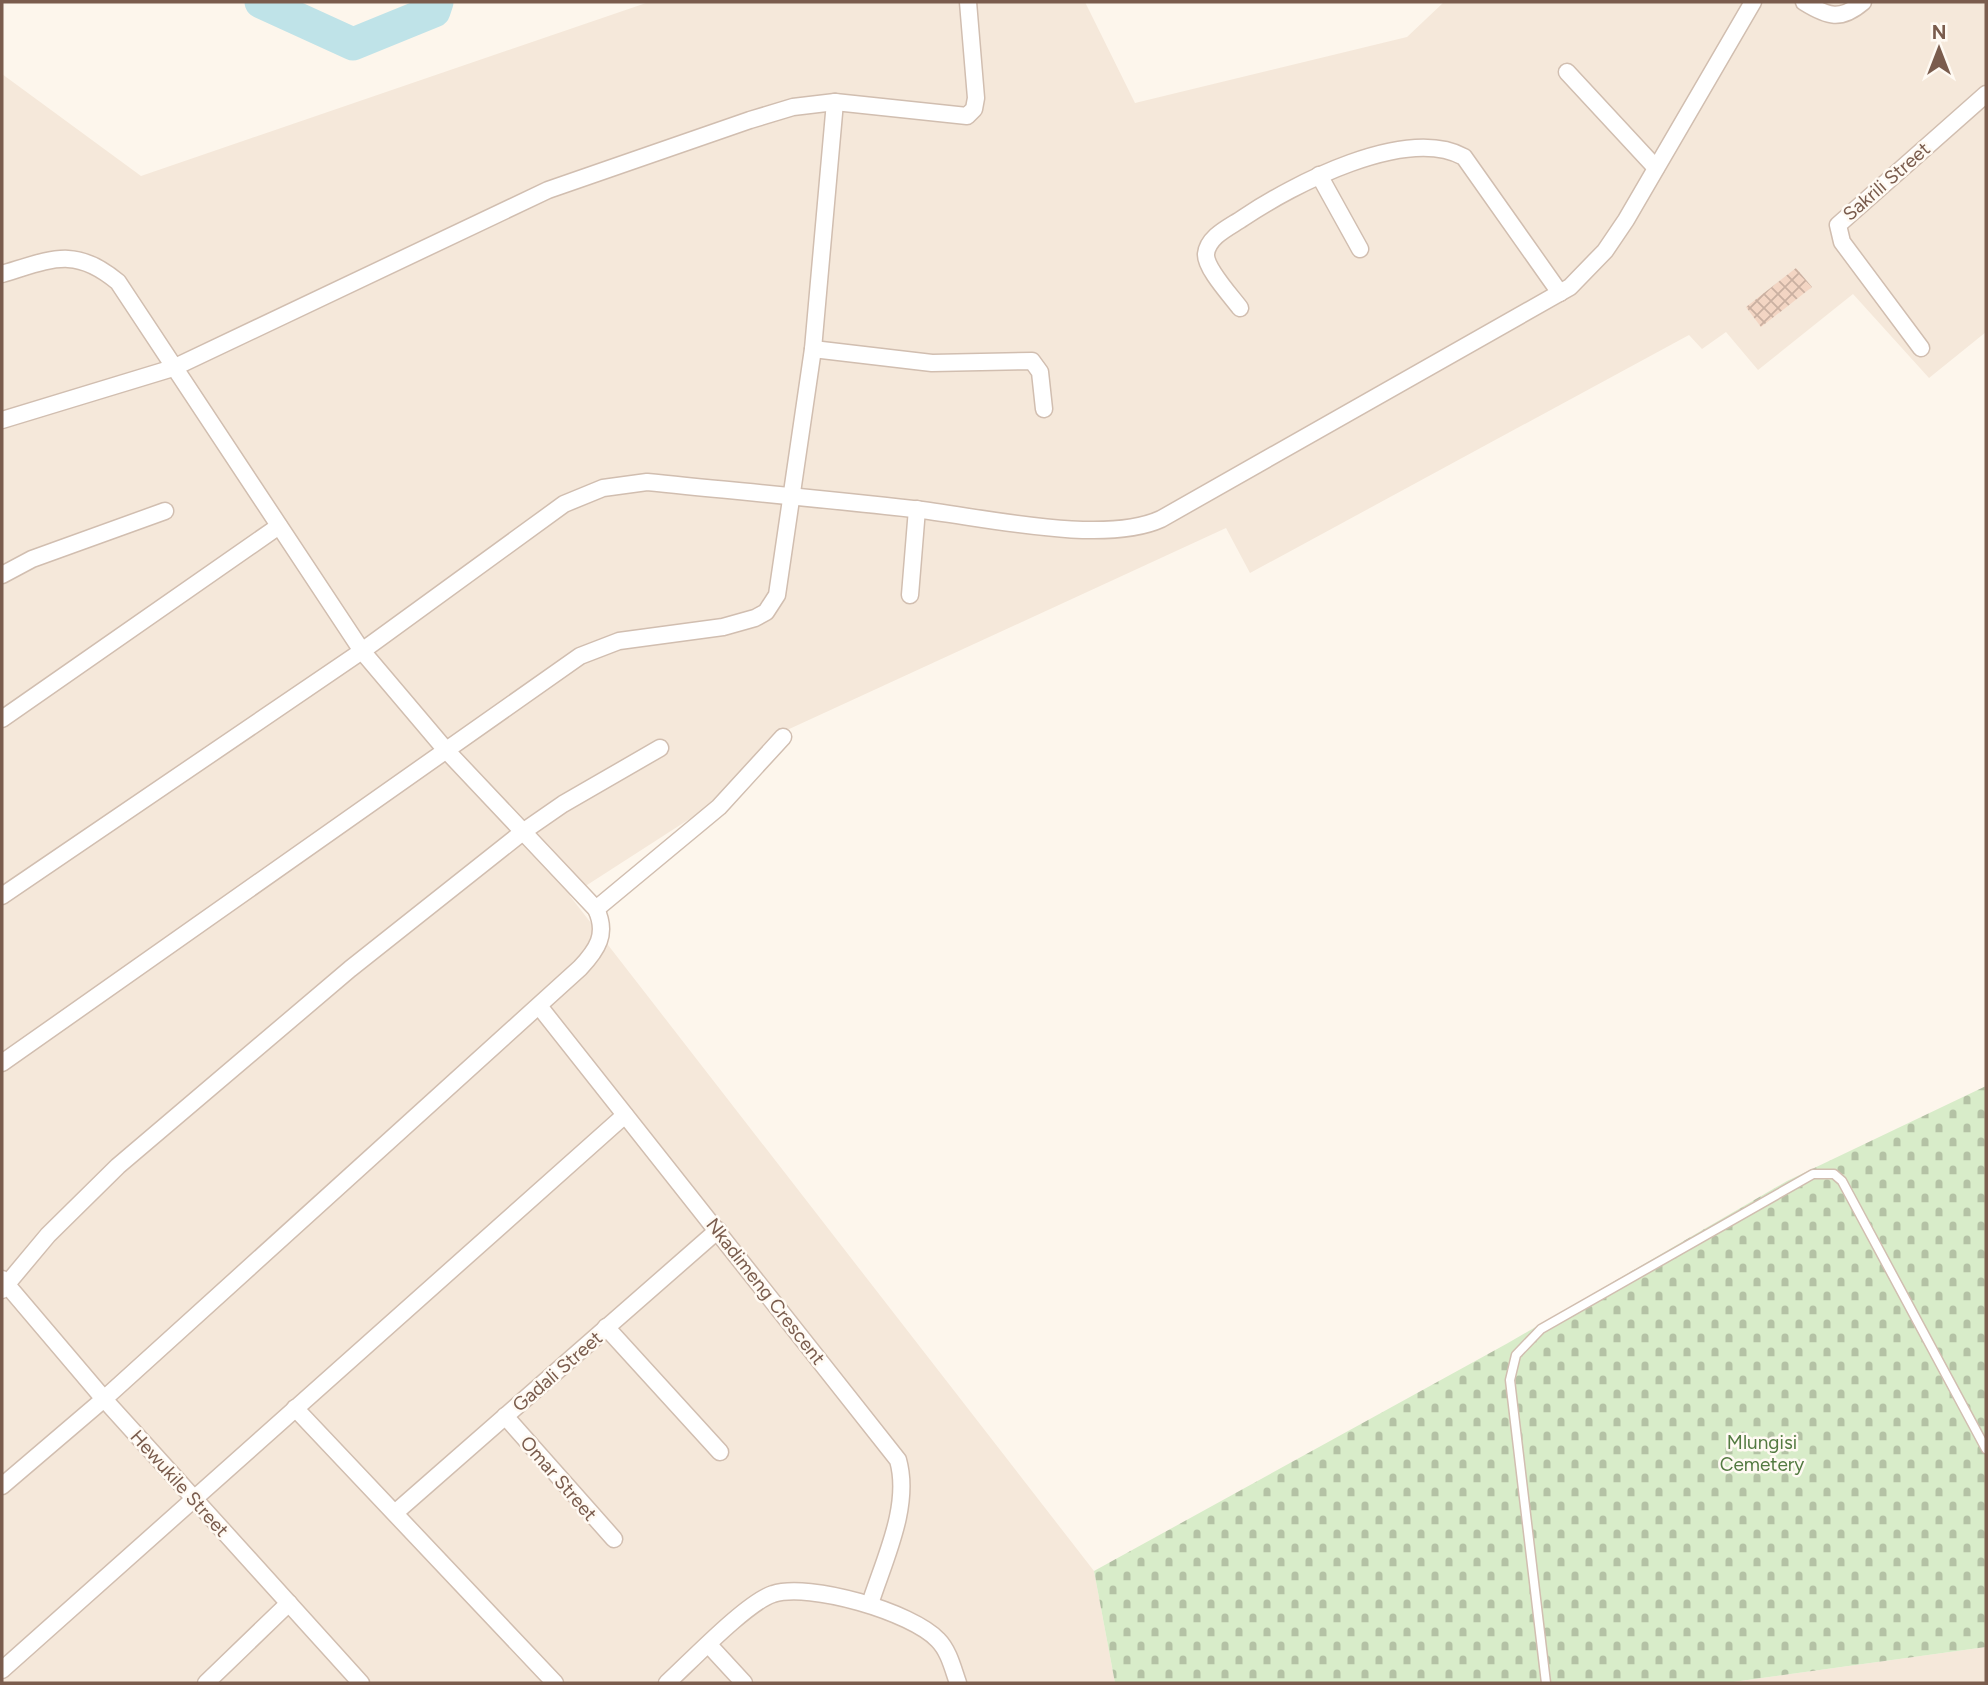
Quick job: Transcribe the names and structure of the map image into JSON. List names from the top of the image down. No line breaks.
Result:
{"streets":{"street":["Sakrili Street","Nkadimeng Crescent","Gadali Street","Omar Street","Hewukile Street"]},"crossings":[["Nkadimeng Crescent","Gadali Street"],["Gadali Street","Omar Street"]],"parks":["Mlungisi Cemetery"],"north":"top"}
